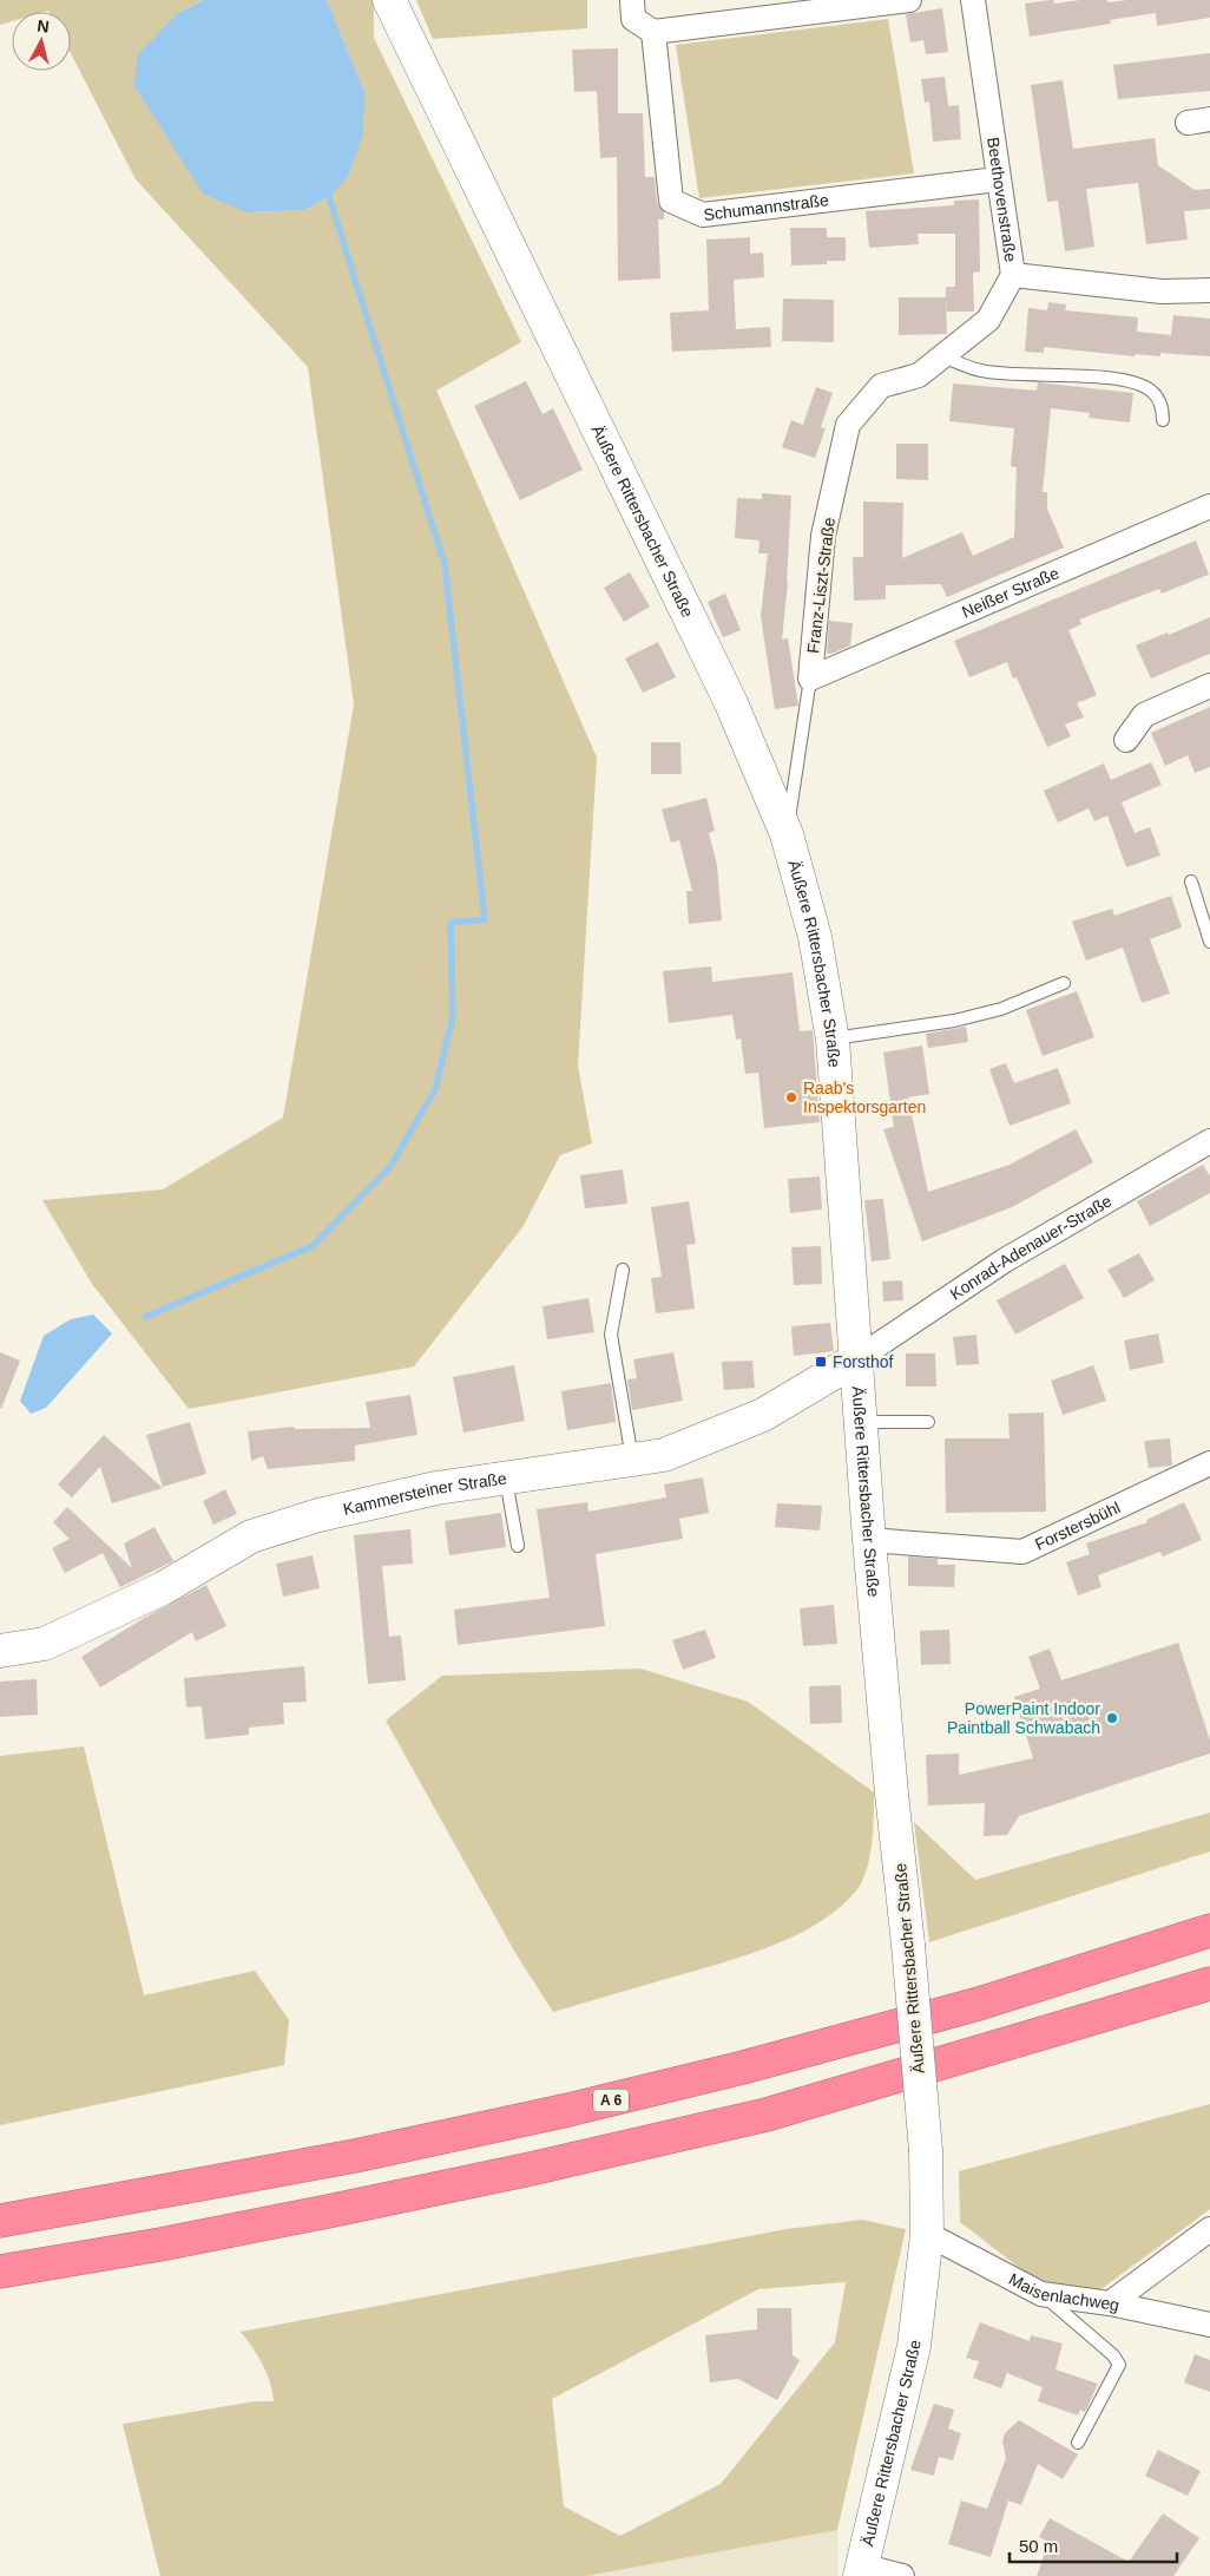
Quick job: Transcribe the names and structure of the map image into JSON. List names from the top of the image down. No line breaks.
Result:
{"streets":{"highway":["A 6"],"main road":["Äußere Rittersbacher Straße","Kammersteiner Straße"],"street":["Beethovenstraße","Schumannstraße","Franz-Liszt-Straße","Neißer Straße","Konrad-Adenauer-Straße","Forstersbühl","Maisenlachweg"]},"crossings":[["Beethovenstraße","Schumannstraße"],["Beethovenstraße","Franz-Liszt-Straße"],["Äußere Rittersbacher Straße","Franz-Liszt-Straße"],["Äußere Rittersbacher Straße","Konrad-Adenauer-Straße"],["Äußere Rittersbacher Straße","Kammersteiner Straße"],["Äußere Rittersbacher Straße","Forstersbühl"],["Äußere Rittersbacher Straße","Maisenlachweg"],["Franz-Liszt-Straße","Neißer Straße"],["Konrad-Adenauer-Straße","Kammersteiner Straße"]],"places":{"other":["Raab's Inspektorsgarten","PowerPaint Indoor Paintball Schwabach"],"transit":["Forsthof"]},"scale_bar":"50 m","north":"top"}
